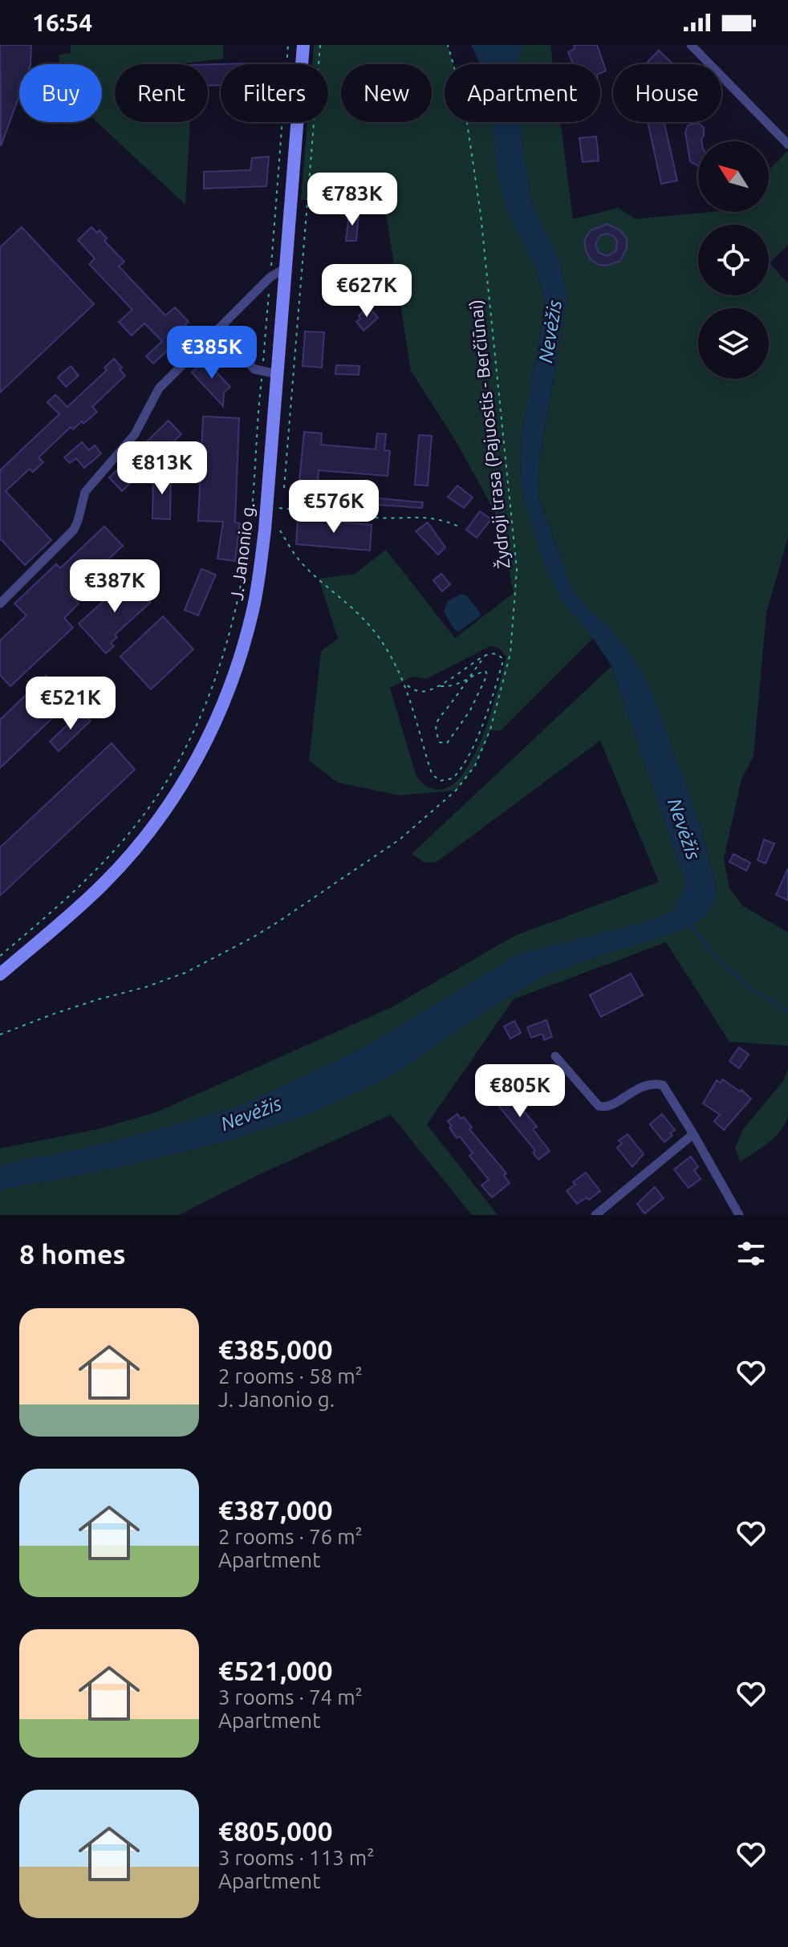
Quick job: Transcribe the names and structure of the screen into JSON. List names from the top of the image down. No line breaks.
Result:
{"streets":{"street":["J. Janonio g."],"path":["Žydroji trasa (Pajuostis - Berčiūnai)"]},"water":["Nevėžis"],"north":"top left","page":{"status":"16:54","chip":["Buy","Rent","Filters","New","Apartment","House"],"price":["€783K","€627K","€385K","€813K","€576K","€387K","€521K","€805K"],"heading":"8 homes","list":[{"name":"€385,000","note":"2 rooms · 58 m² · J. Janonio g."},{"name":"€387,000","note":"2 rooms · 76 m² · Apartment"},{"name":"€521,000","note":"3 rooms · 74 m² · Apartment"},{"name":"€805,000","note":"3 rooms · 113 m² · Apartment"}]}}
